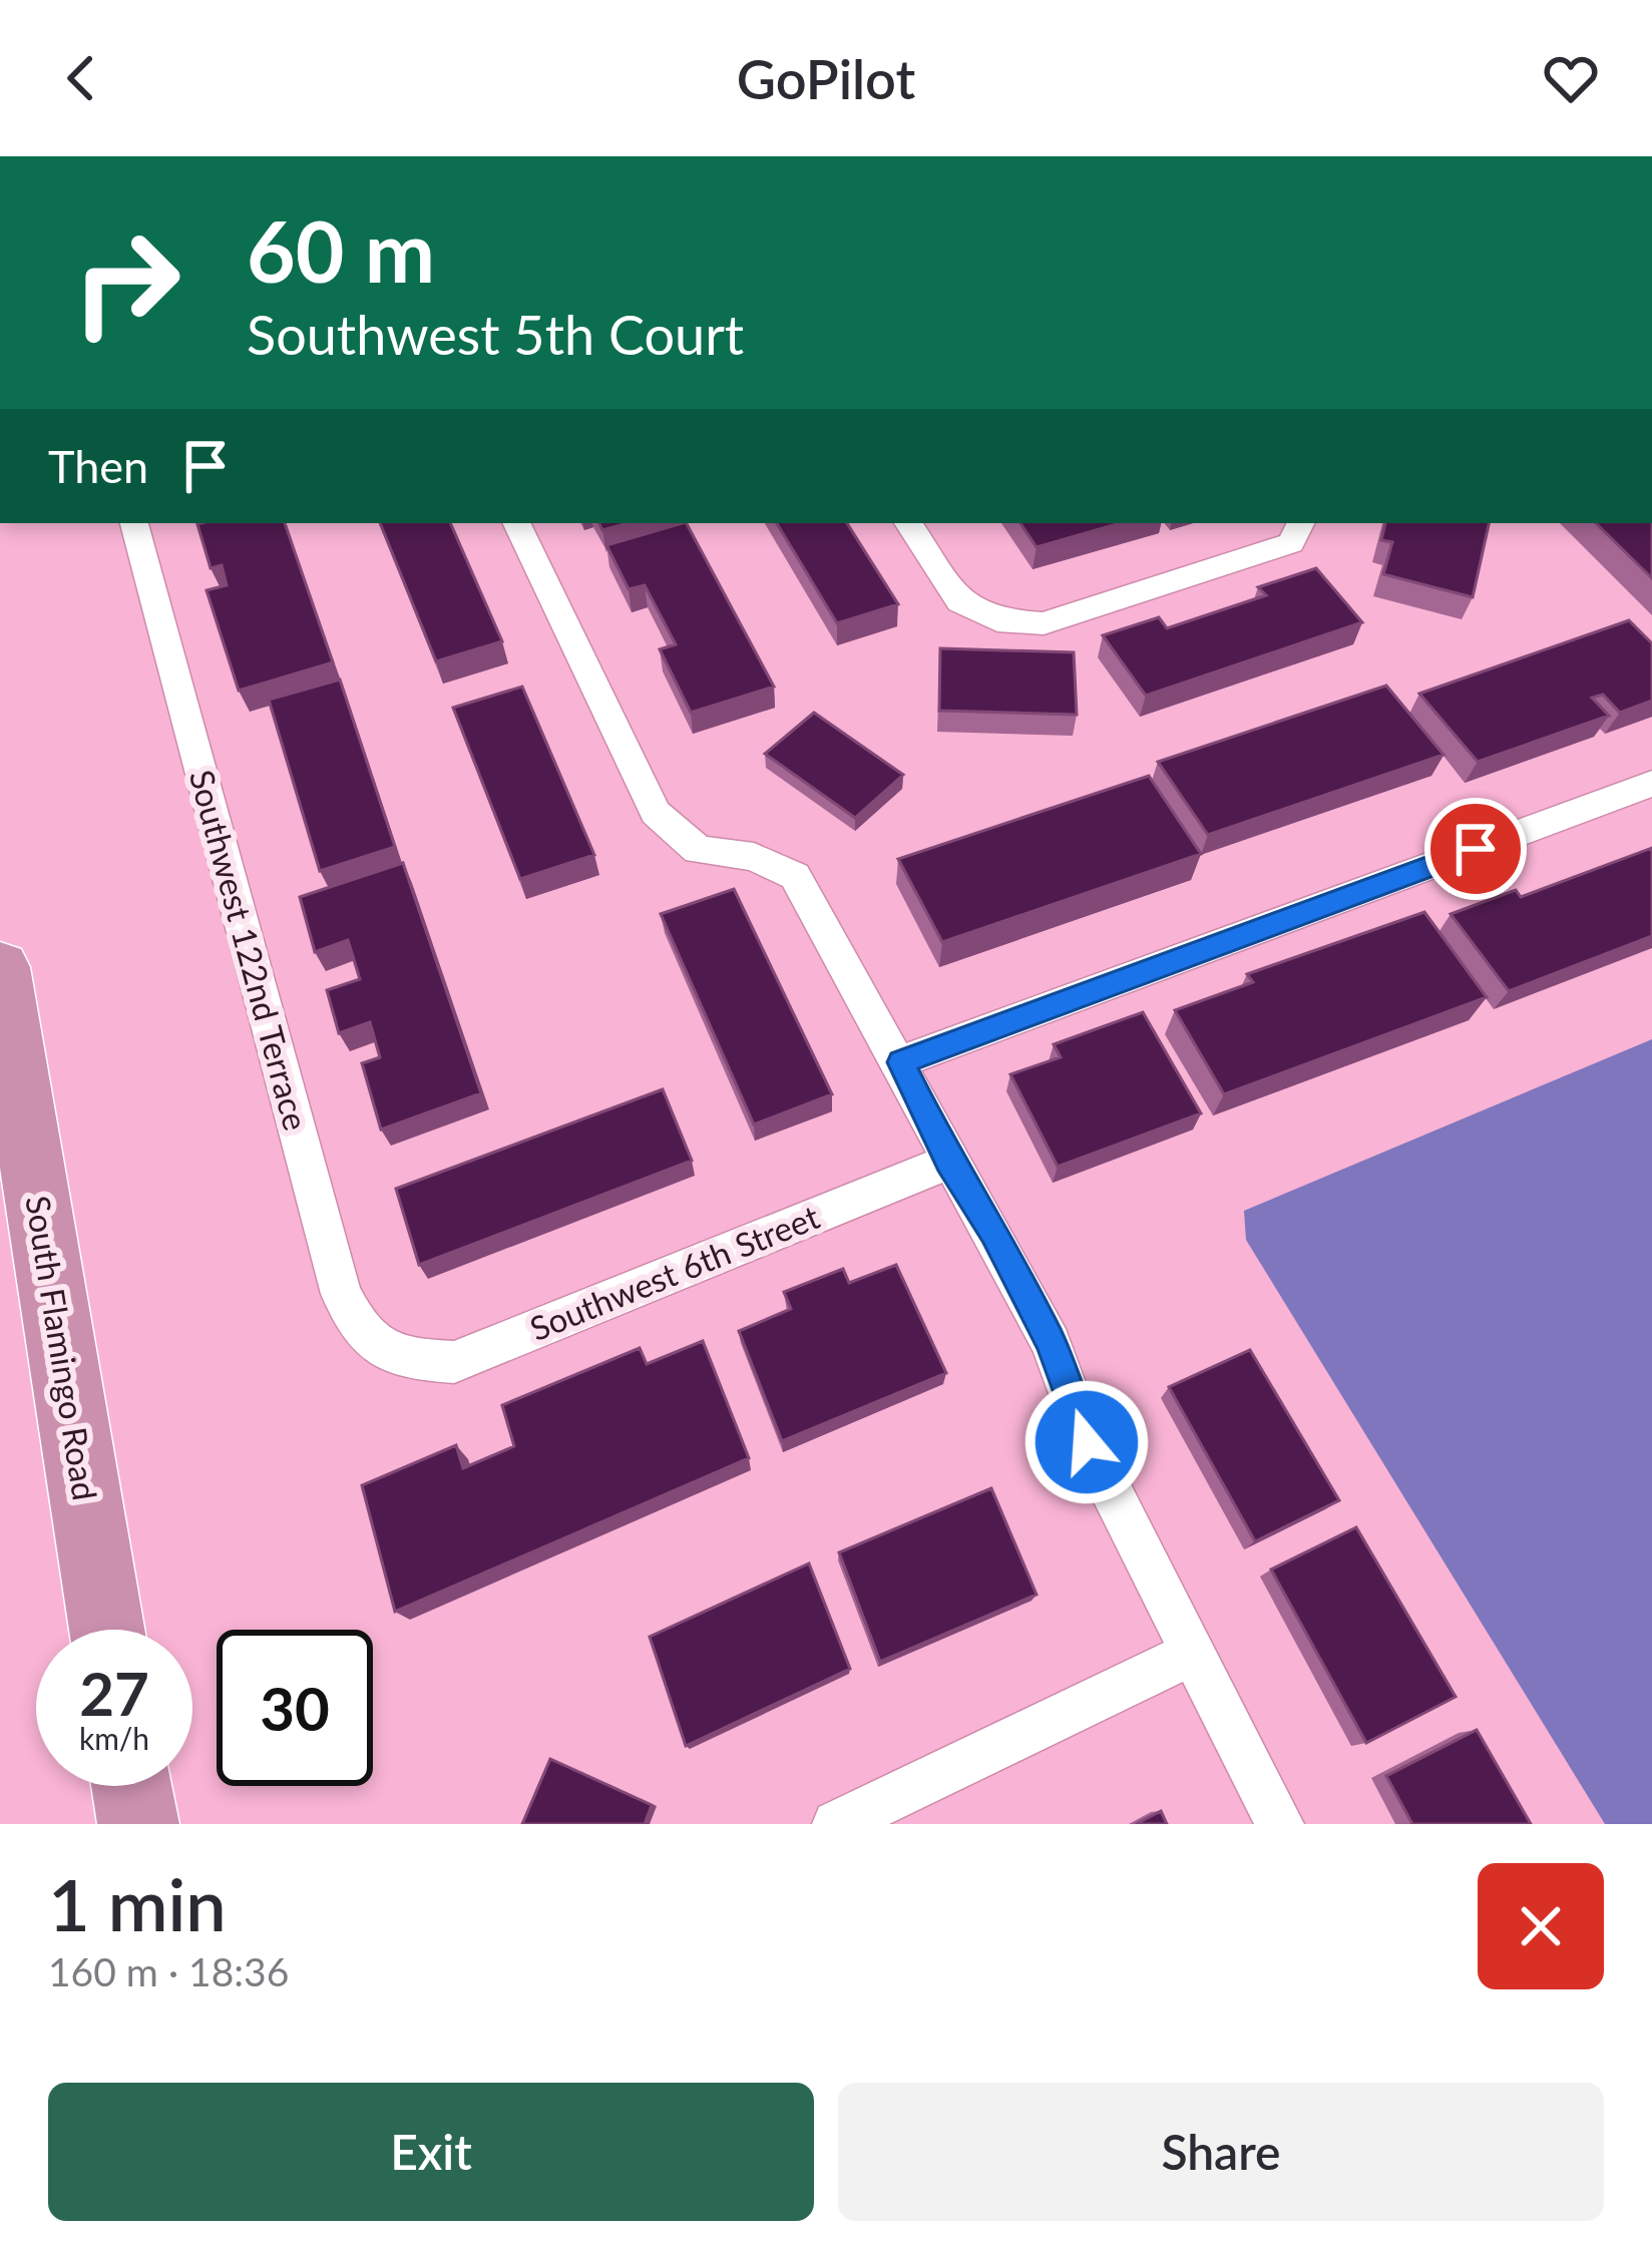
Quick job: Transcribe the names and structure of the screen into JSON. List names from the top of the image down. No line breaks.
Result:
{"streets":{"highway":["South Flamingo Road"],"street":["Southwest 122nd Terrace","Southwest 6th Street"]},"crossings":[["Southwest 122nd Terrace","Southwest 6th Street"]],"page":{"header":"GoPilot","turn":["60 m","Southwest 5th Court"],"then":"Then","speed":"27 km/h","limit":"30","heading":["1 min","160 m · 18:36"],"buttons":["Exit","Share"]}}
